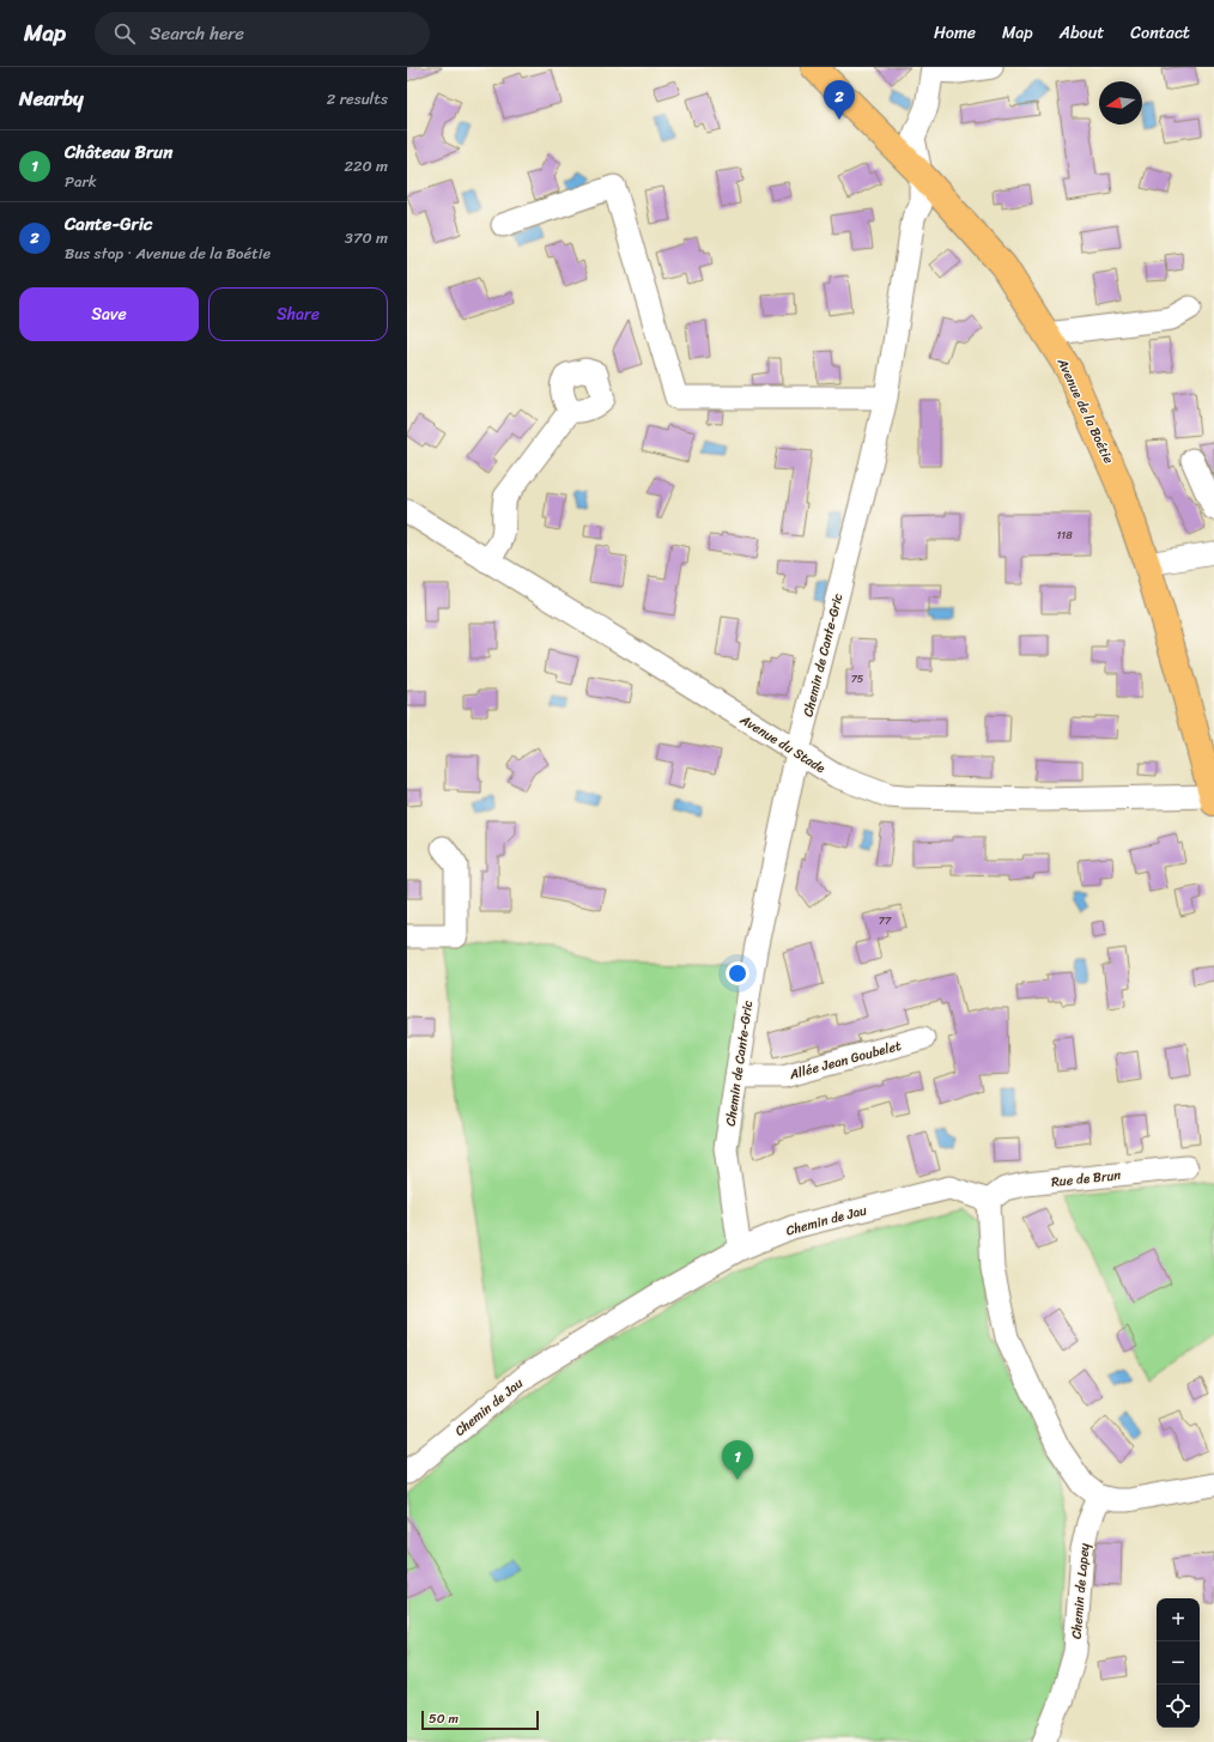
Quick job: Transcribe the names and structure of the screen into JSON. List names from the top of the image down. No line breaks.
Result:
{"streets":{"main road":["Avenue de la Boétie"],"street":["Chemin de Cante-Gric","Avenue du Stade","Allée Jean Goubelet","Rue de Brun","Chemin de Jau","Chemin de Lapey"]},"crossings":[["Avenue de la Boétie","Chemin de Cante-Gric"],["Avenue de la Boétie","Avenue du Stade"],["Chemin de Cante-Gric","Avenue du Stade"],["Chemin de Cante-Gric","Allée Jean Goubelet"],["Chemin de Cante-Gric","Chemin de Jau"],["Rue de Brun","Chemin de Jau"]],"house_numbers":["118","75","77"],"scale_bar":"50 m","north":"left","page":{"header":"Map","search":"Search here","nav":["Home","Map","About","Contact"],"heading":["Nearby","2 results"],"pins":["2","1"],"list":[{"mark":"1","name":"Château Brun","note":"Park","value":"220 m"},{"mark":"2","name":"Cante-Gric","note":"Bus stop · Avenue de la Boétie","value":"370 m"}],"buttons":["Save","Share"],"map_buttons":["+","−"],"scale":"50 m"}}
